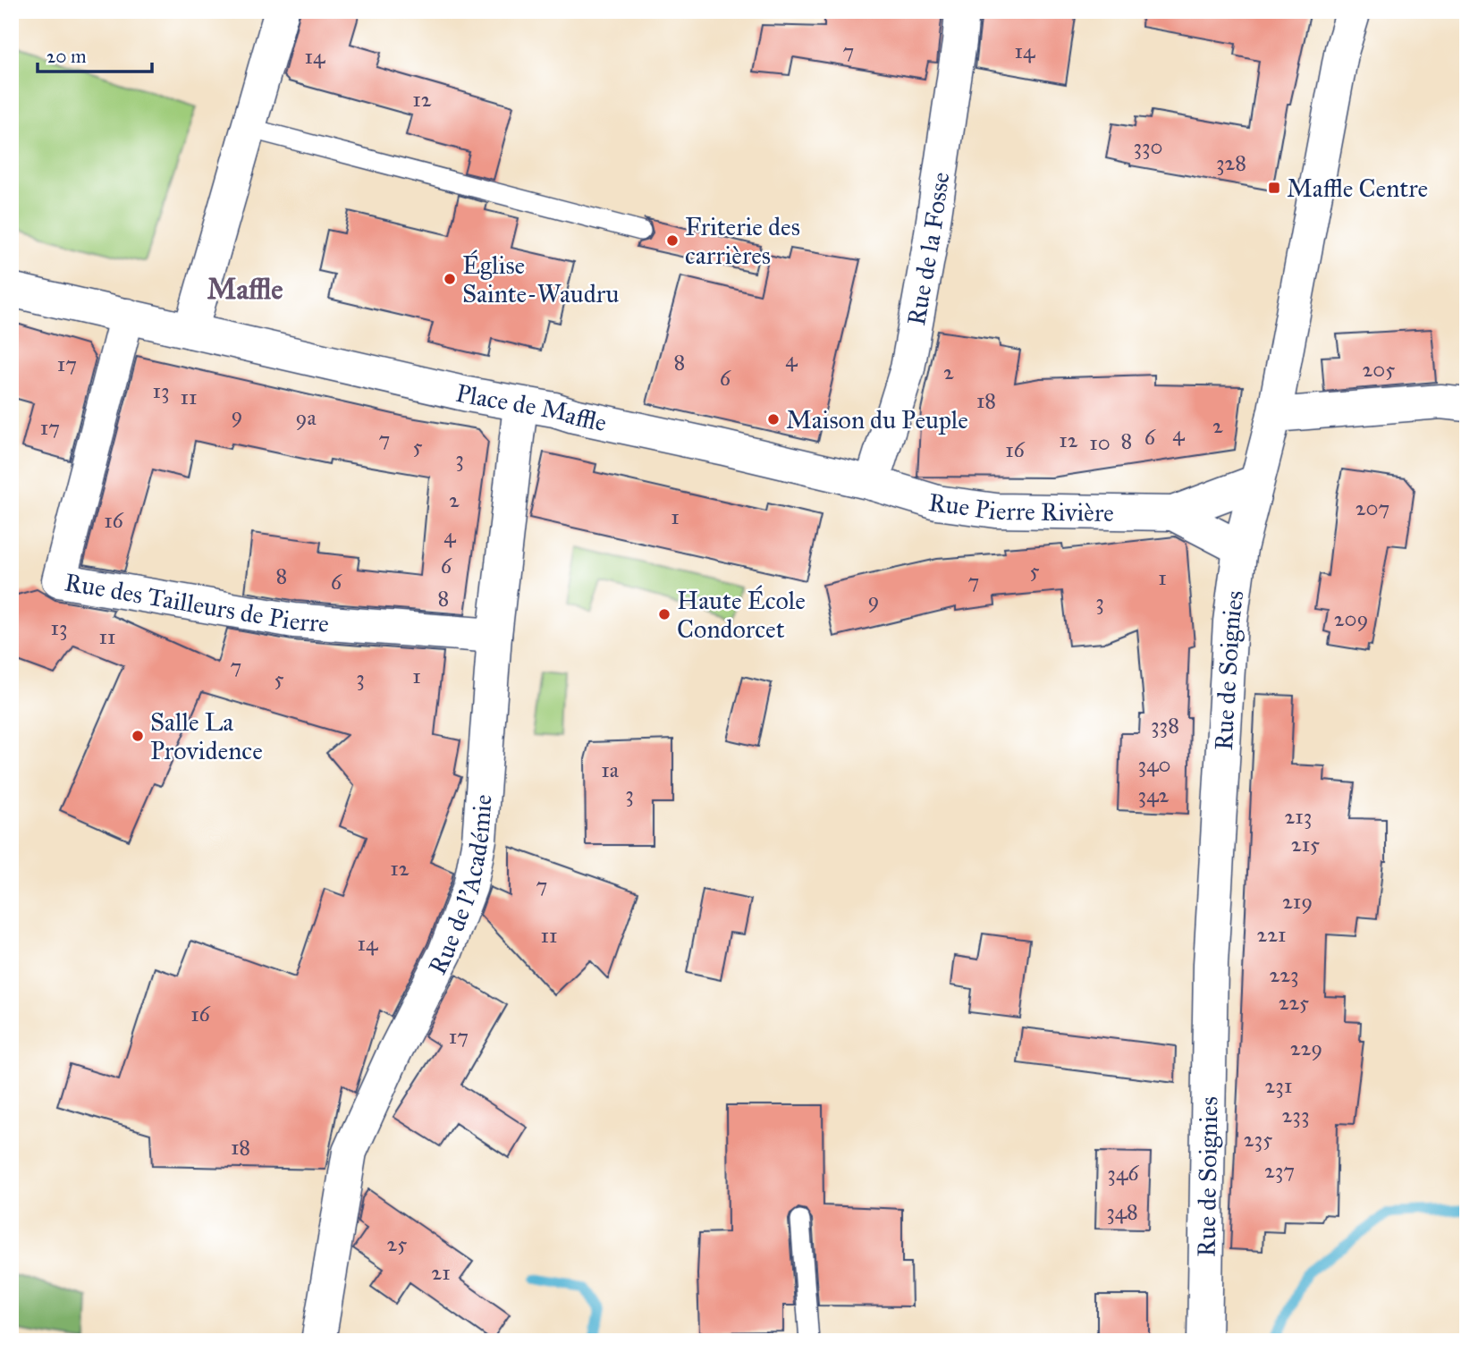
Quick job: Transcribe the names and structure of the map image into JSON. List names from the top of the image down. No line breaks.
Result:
{"streets":{"street":["Rue de la Fosse","Place de Maffle","Rue Pierre Rivière","Rue des Tailleurs de Pierre","Rue de Soignies","Rue de l'Académie"]},"crossings":[["Rue de la Fosse","Place de Maffle"],["Rue de la Fosse","Rue Pierre Rivière"],["Place de Maffle","Rue Pierre Rivière"],["Place de Maffle","Rue des Tailleurs de Pierre"],["Place de Maffle","Rue de l'Académie"],["Rue Pierre Rivière","Rue de Soignies"],["Rue des Tailleurs de Pierre","Rue de l'Académie"]],"districts":["Maffle"],"places":{"transit":["Maffle Centre"],"other":["Friterie des carrières","Église Sainte-Waudru","Maison du Peuple","Haute École Condorcet","Salle La Providence"]},"house_numbers":["7","14","14","12","330","328","4","8","17","205","2","6","13","11","18","9","9a","2","17","4","6","7","12","8","10","5","16","3","2","207","1","16","4","6","5","8","1","7","6","8","9","3","209","13","11","7","1","3","5","338","340","1a","3","342","213","215","12","7","219","221","11","14","223","225","16","17","229","231","233","235","18","237","346","348","25","21"],"scale_bar":"20 m"}
